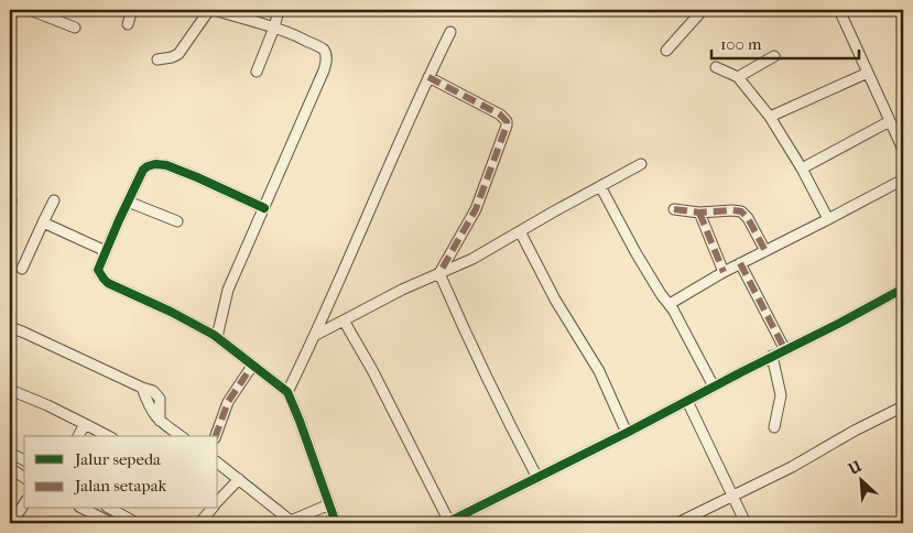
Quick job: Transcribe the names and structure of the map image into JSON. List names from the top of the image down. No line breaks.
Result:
{"legend":["Jalur sepeda","Jalan setapak"],"scale_bar":"100 m","north":"top left"}
